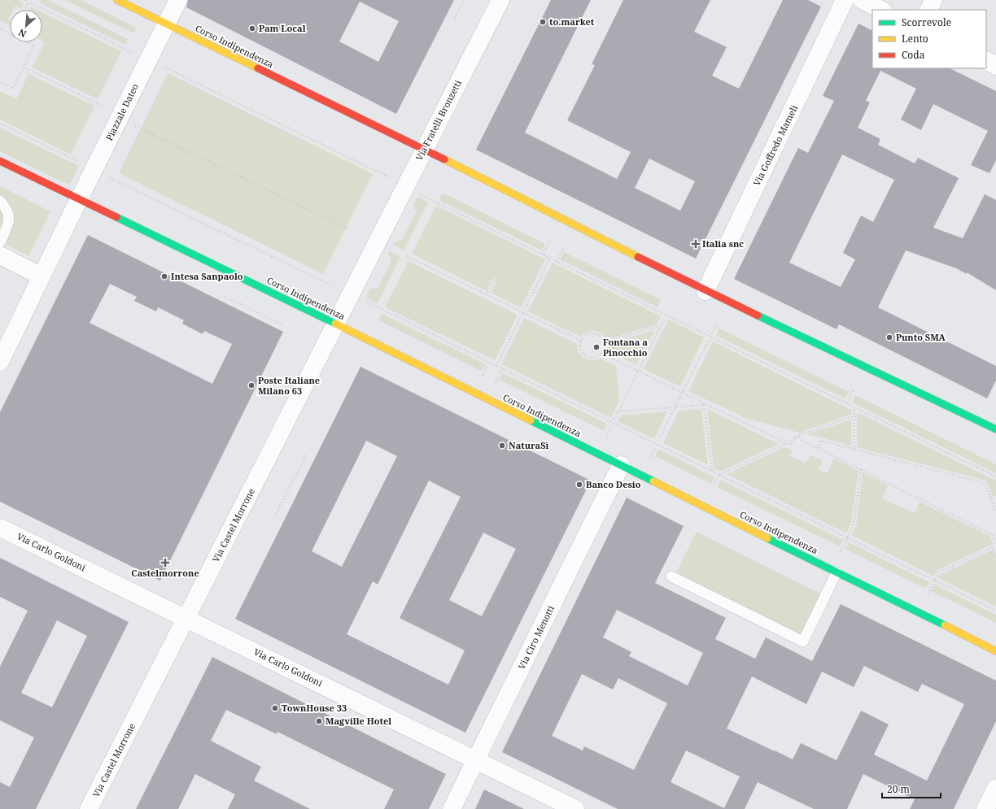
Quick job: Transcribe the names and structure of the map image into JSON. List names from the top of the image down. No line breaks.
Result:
{"streets":{"street":["Corso Indipendenza","Piazzale Dateo","Via Fratelli Bronzetti","Via Goffredo Mameli","Via Castel Morrone","Via Carlo Goldoni","Via Ciro Menotti"]},"crossings":[["Corso Indipendenza","Piazzale Dateo"],["Corso Indipendenza","Via Fratelli Bronzetti"],["Corso Indipendenza","Via Goffredo Mameli"],["Corso Indipendenza","Via Castel Morrone"],["Corso Indipendenza","Via Ciro Menotti"],["Via Fratelli Bronzetti","Via Castel Morrone"],["Via Castel Morrone","Via Carlo Goldoni"],["Via Carlo Goldoni","Via Ciro Menotti"]],"places":{"other":["to.market","Pam Local","Intesa Sanpaolo","Punto SMA","Fontana a Pinocchio","Poste Italiane Milano 63","NaturaSì","Banco Desio","TownHouse 33","Magville Hotel"],"health":["Italia snc","Castelmorrone"]},"legend":["Scorrevole","Lento","Coda"],"scale_bar":"20 m","north":"bottom left"}
